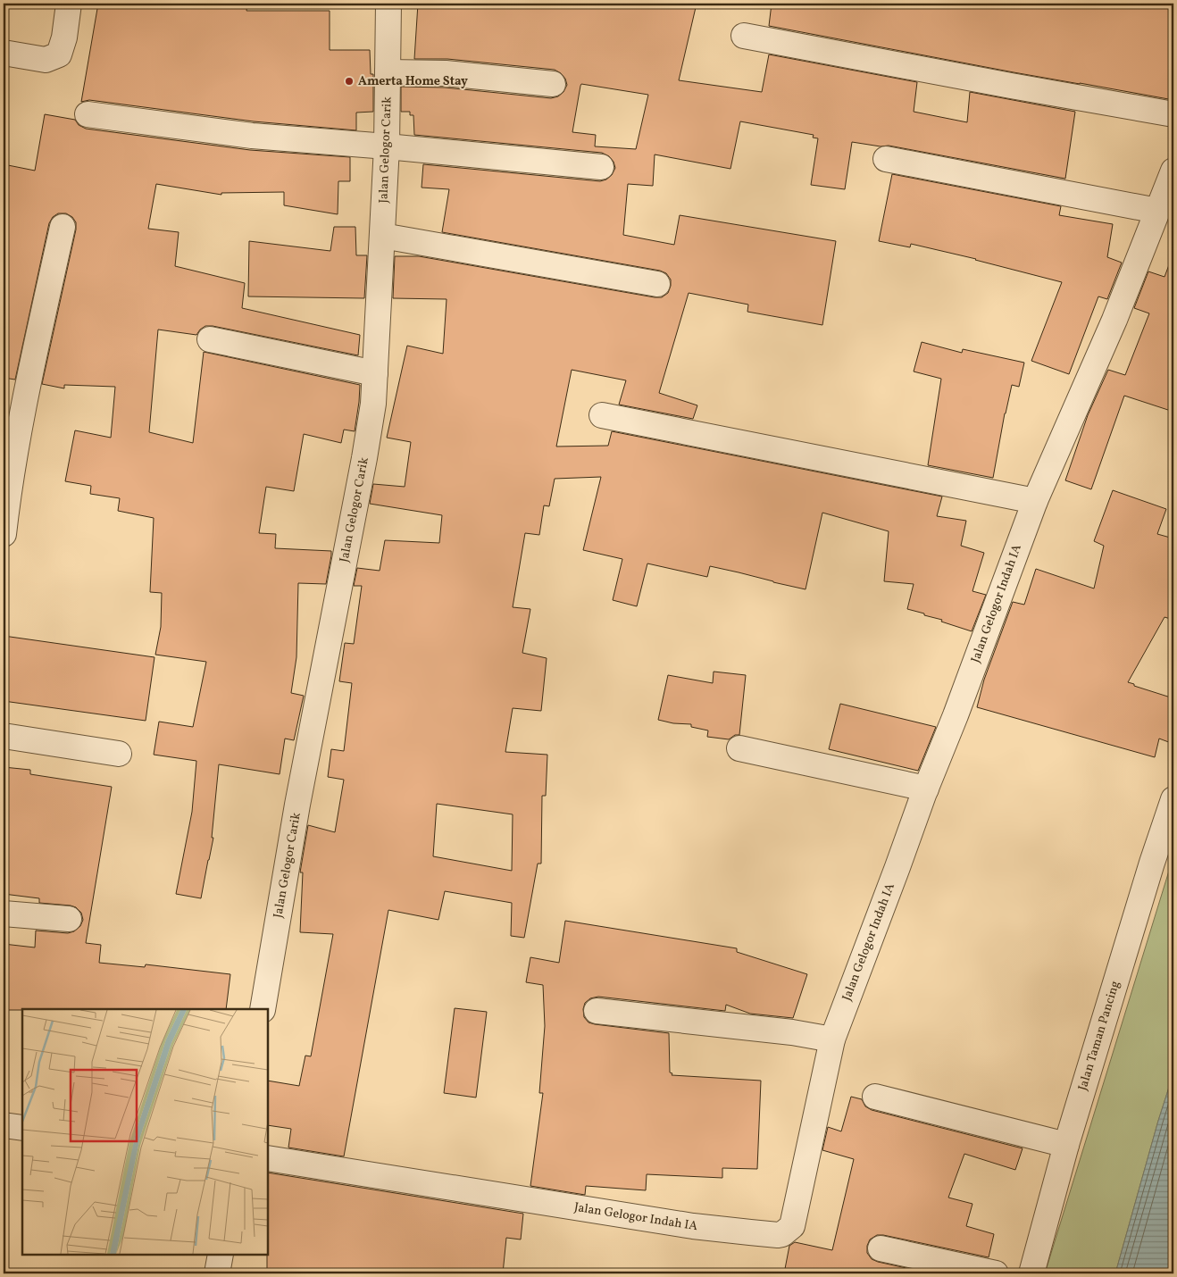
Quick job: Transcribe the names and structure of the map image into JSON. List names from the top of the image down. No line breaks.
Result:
{"streets":{"street":["Jalan Gelogor Carik","Jalan Gelogor Indah IA","Jalan Taman Pancing"]},"places":["Amerta Home Stay"]}
